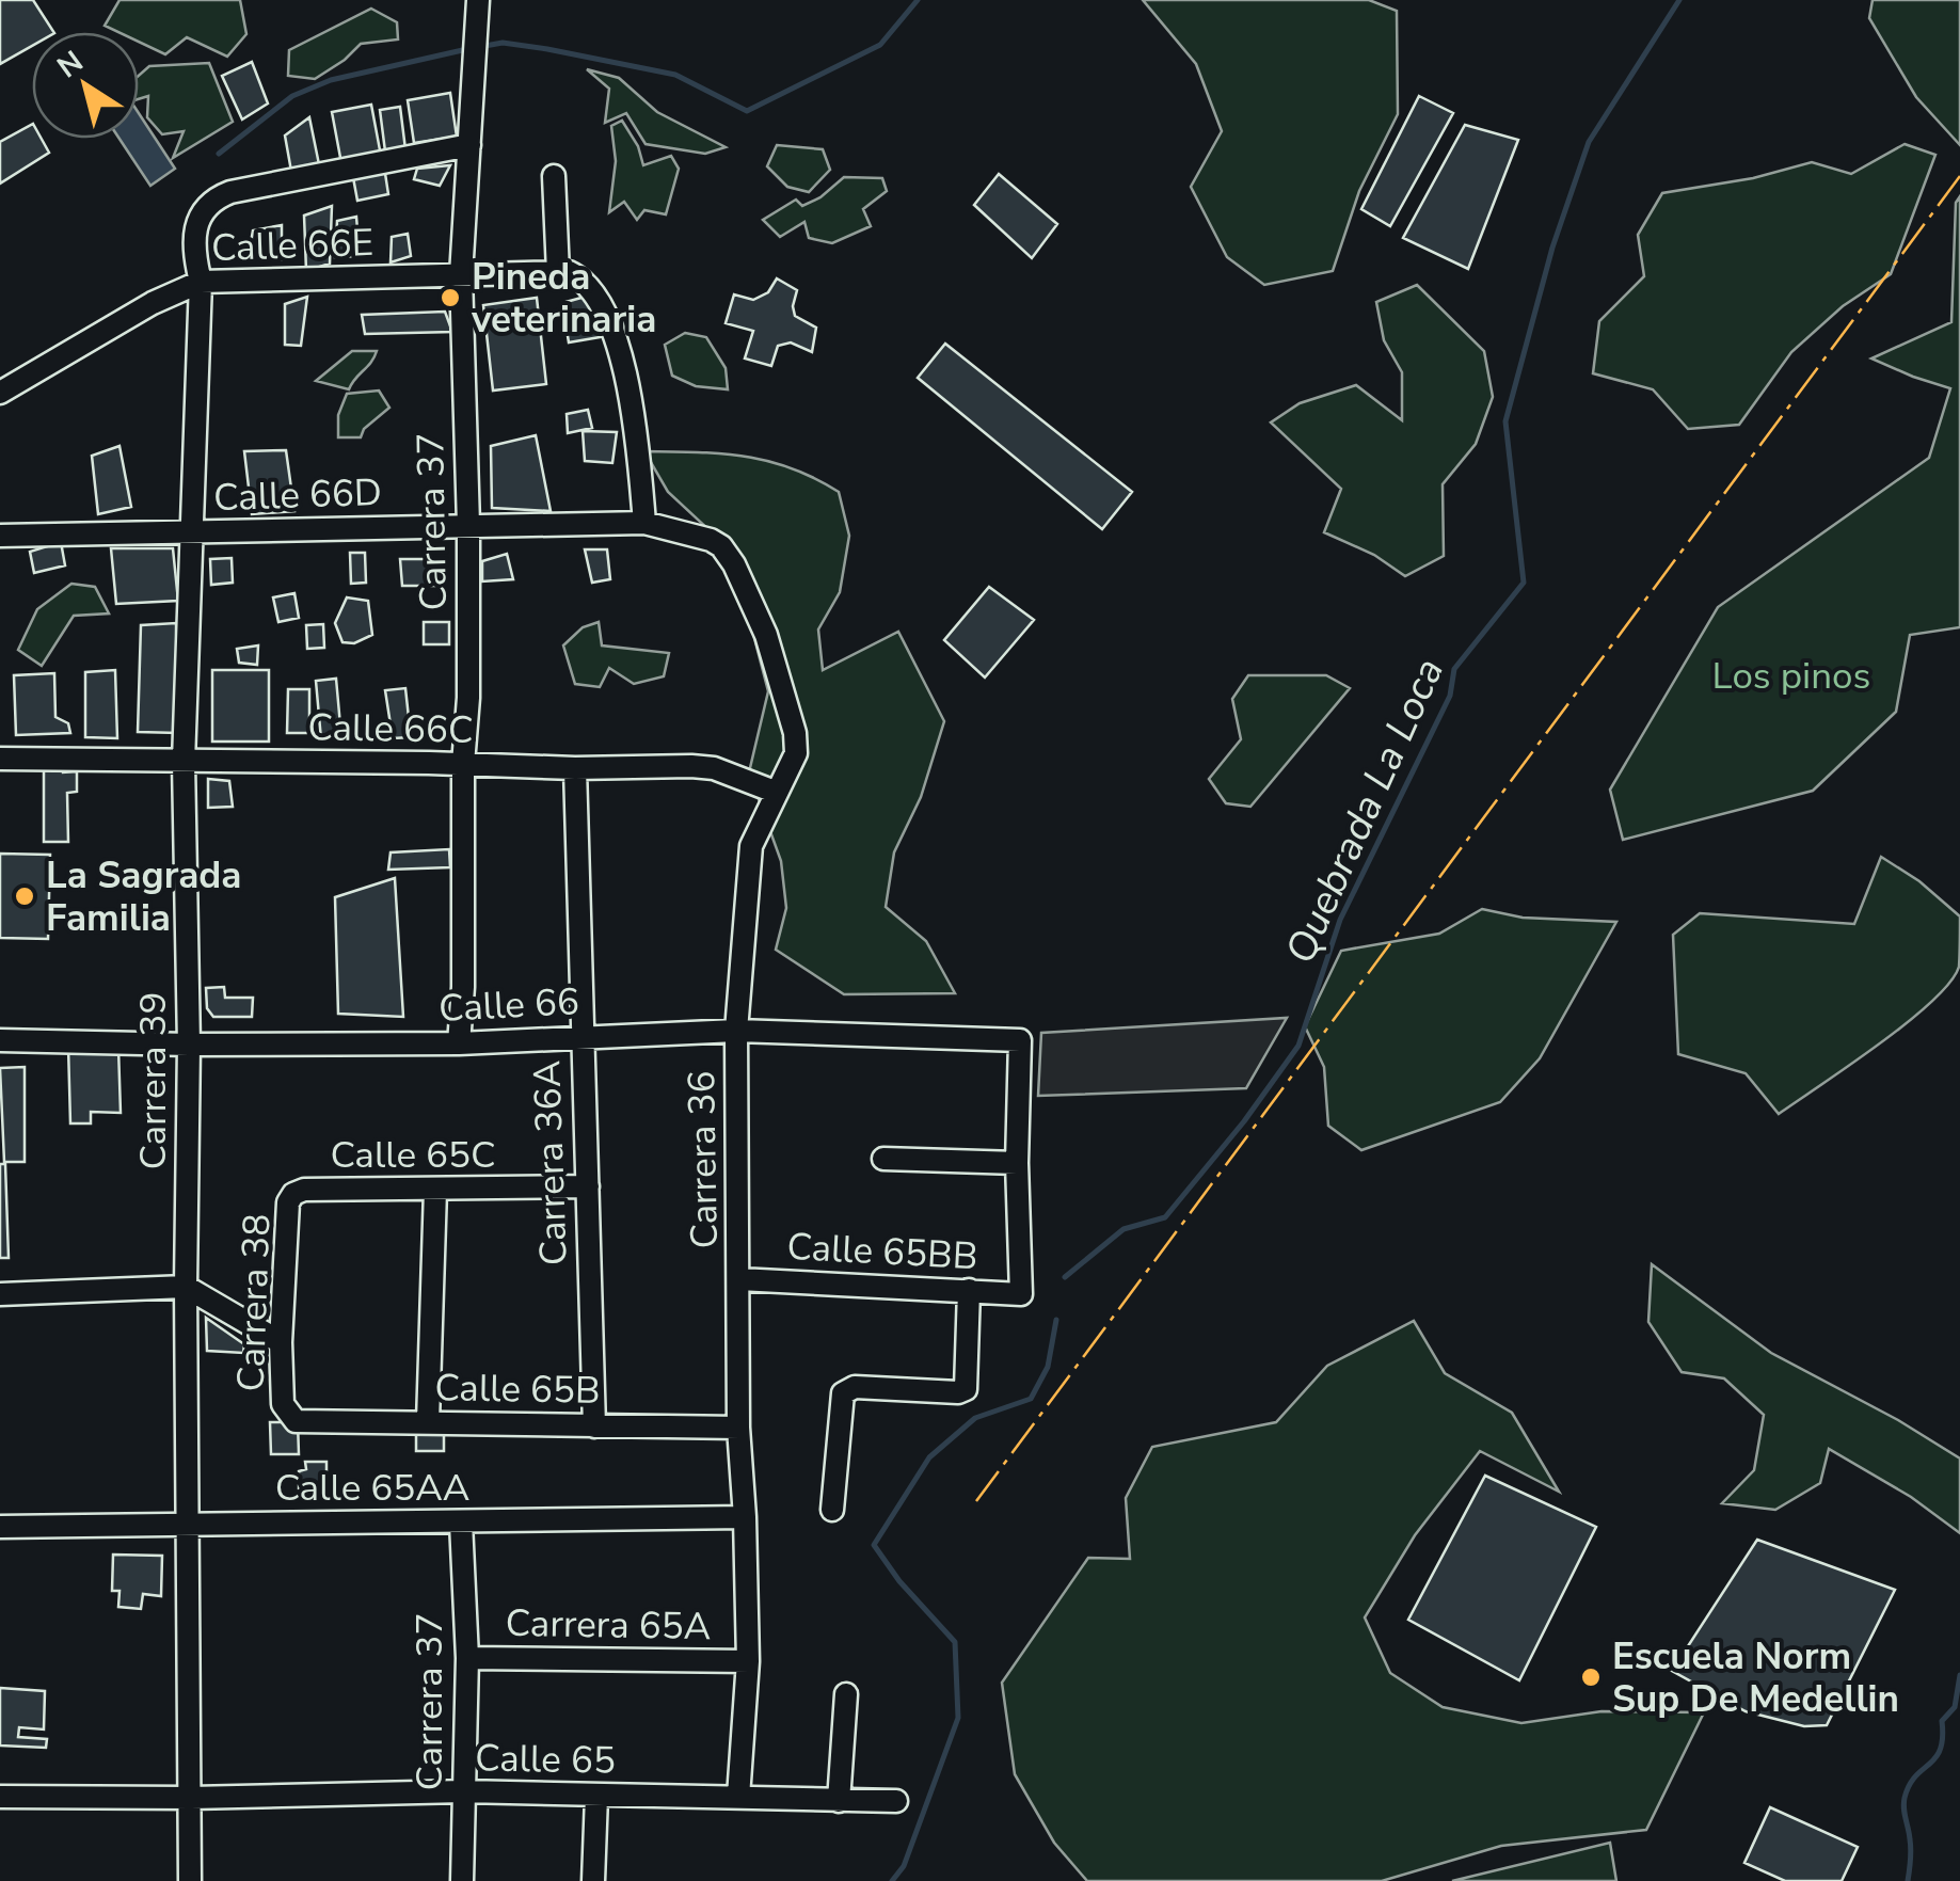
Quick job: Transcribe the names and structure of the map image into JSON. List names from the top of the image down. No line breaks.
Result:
{"streets":{"street":["Calle 66E","Calle 66D","Carrera 37","Calle 66C","Calle 66","Carrera 39","Calle 65C","Carrera 36","Carrera 36A","Calle 65BB","Carrera 38","Calle 65B","Calle 65AA","Carrera 65A","Calle 65"]},"crossings":[["Calle 66E","Carrera 37"],["Calle 66E","Carrera 39"],["Calle 66D","Carrera 37"],["Calle 66D","Carrera 39"],["Calle 66D","Carrera 36"],["Carrera 37","Calle 66C"],["Carrera 37","Calle 66"],["Carrera 37","Carrera 39"],["Carrera 37","Calle 65AA"],["Carrera 37","Carrera 65A"],["Carrera 37","Calle 65"],["Calle 66C","Carrera 39"],["Calle 66C","Carrera 36"],["Calle 66C","Carrera 36A"],["Calle 66","Carrera 39"],["Calle 66","Carrera 36"],["Calle 66","Carrera 36A"],["Calle 66","Calle 65BB"],["Carrera 39","Calle 65AA"],["Carrera 39","Calle 65"],["Calle 65C","Carrera 36A"],["Calle 65C","Carrera 38"],["Carrera 36","Calle 65BB"],["Carrera 36","Calle 65B"],["Carrera 36","Calle 65AA"],["Carrera 36","Carrera 65A"],["Carrera 36","Calle 65"],["Carrera 36A","Calle 65B"],["Carrera 38","Calle 65B"]],"water":["Quebrada La Loca"],"parks":["Los pinos"],"places":["Pineda veterinaria","La Sagrada Familia","Escuela Norm Sup De Medellin"],"north":"top left"}
